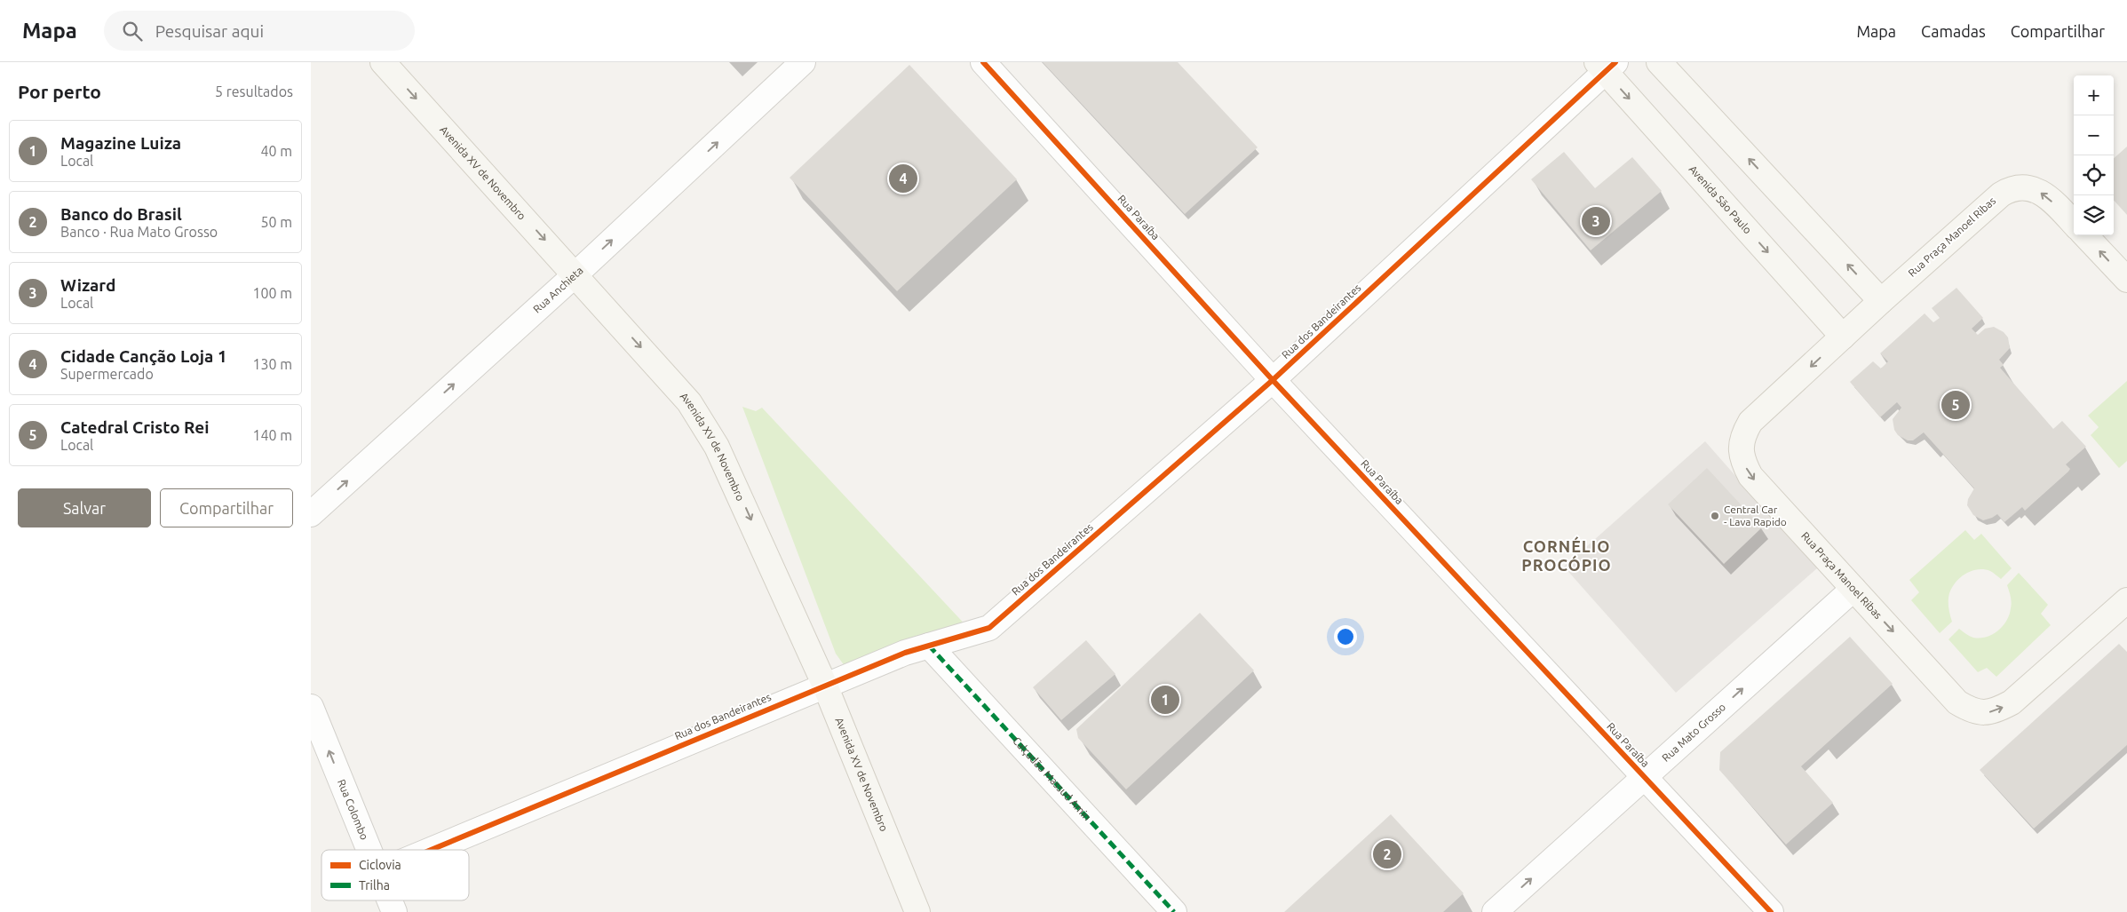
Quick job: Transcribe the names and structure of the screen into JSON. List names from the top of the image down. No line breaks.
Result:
{"streets":{"street":["Avenida XV de Novembro","Avenida São Paulo","Rua Paraíba","Rua Praça Manoel Ribas","Rua Anchieta","Rua dos Bandeirantes","Rua Mato Grosso","Calçadão Massud Amin","Rua Colombo"]},"crossings":[["Avenida XV de Novembro","Rua Anchieta"],["Avenida XV de Novembro","Rua dos Bandeirantes"],["Avenida São Paulo","Rua Praça Manoel Ribas"],["Avenida São Paulo","Rua dos Bandeirantes"],["Rua Paraíba","Rua dos Bandeirantes"],["Rua Paraíba","Rua Mato Grosso"],["Rua Praça Manoel Ribas","Rua Mato Grosso"],["Rua dos Bandeirantes","Calçadão Massud Amin"]],"one_way":["Avenida XV de Novembro","Rua Anchieta","Rua Mato Grosso","Rua Colombo"],"districts":["CORNÉLIO PROCÓPIO"],"places":["Central Car - Lava Rapido"],"legend":["Ciclovia","Trilha"],"page":{"header":"Mapa","search":"Pesquisar aqui","nav":["Mapa","Camadas","Compartilhar"],"heading":["Por perto","5 resultados"],"map_buttons":["+","−"],"list":[{"mark":"1","name":"Magazine Luiza","note":"Local","value":"40 m"},{"mark":"2","name":"Banco do Brasil","note":"Banco · Rua Mato Grosso","value":"50 m"},{"mark":"3","name":"Wizard","note":"Local","value":"100 m"},{"mark":"4","name":"Cidade Canção Loja 1","note":"Supermercado","value":"130 m"},{"mark":"5","name":"Catedral Cristo Rei","note":"Local","value":"140 m"}],"pins":["4","3","5","1","2"],"buttons":["Salvar","Compartilhar"]}}
